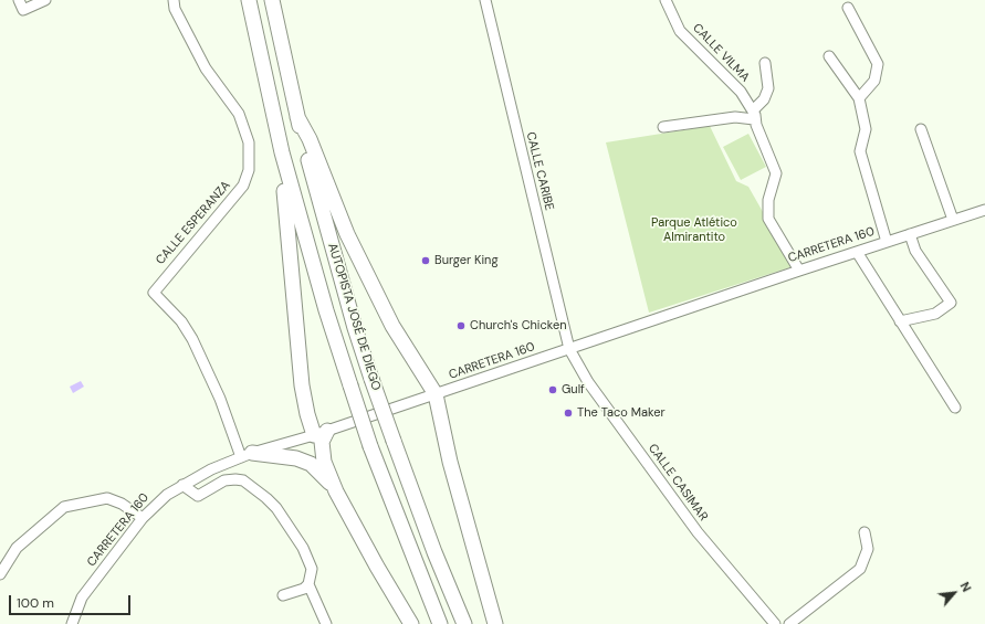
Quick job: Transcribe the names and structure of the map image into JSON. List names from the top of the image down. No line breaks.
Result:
{"streets":{"highway":["AUTOPISTA JOSÉ DE DIEGO"],"street":["CALLE VILMA","CALLE CARIBE","CALLE ESPERANZA","CARRETERA 160","CALLE CASIMAR"]},"crossings":[["CALLE VILMA","CARRETERA 160"],["CALLE CARIBE","CARRETERA 160"],["CALLE CARIBE","CALLE CASIMAR"],["CALLE ESPERANZA","CARRETERA 160"],["CARRETERA 160","CALLE CASIMAR"]],"parks":["Parque Atlético Almirantito"],"places":["Burger King","Church's Chicken","Gulf","The Taco Maker"],"scale_bar":"100 m","north":"top right"}
